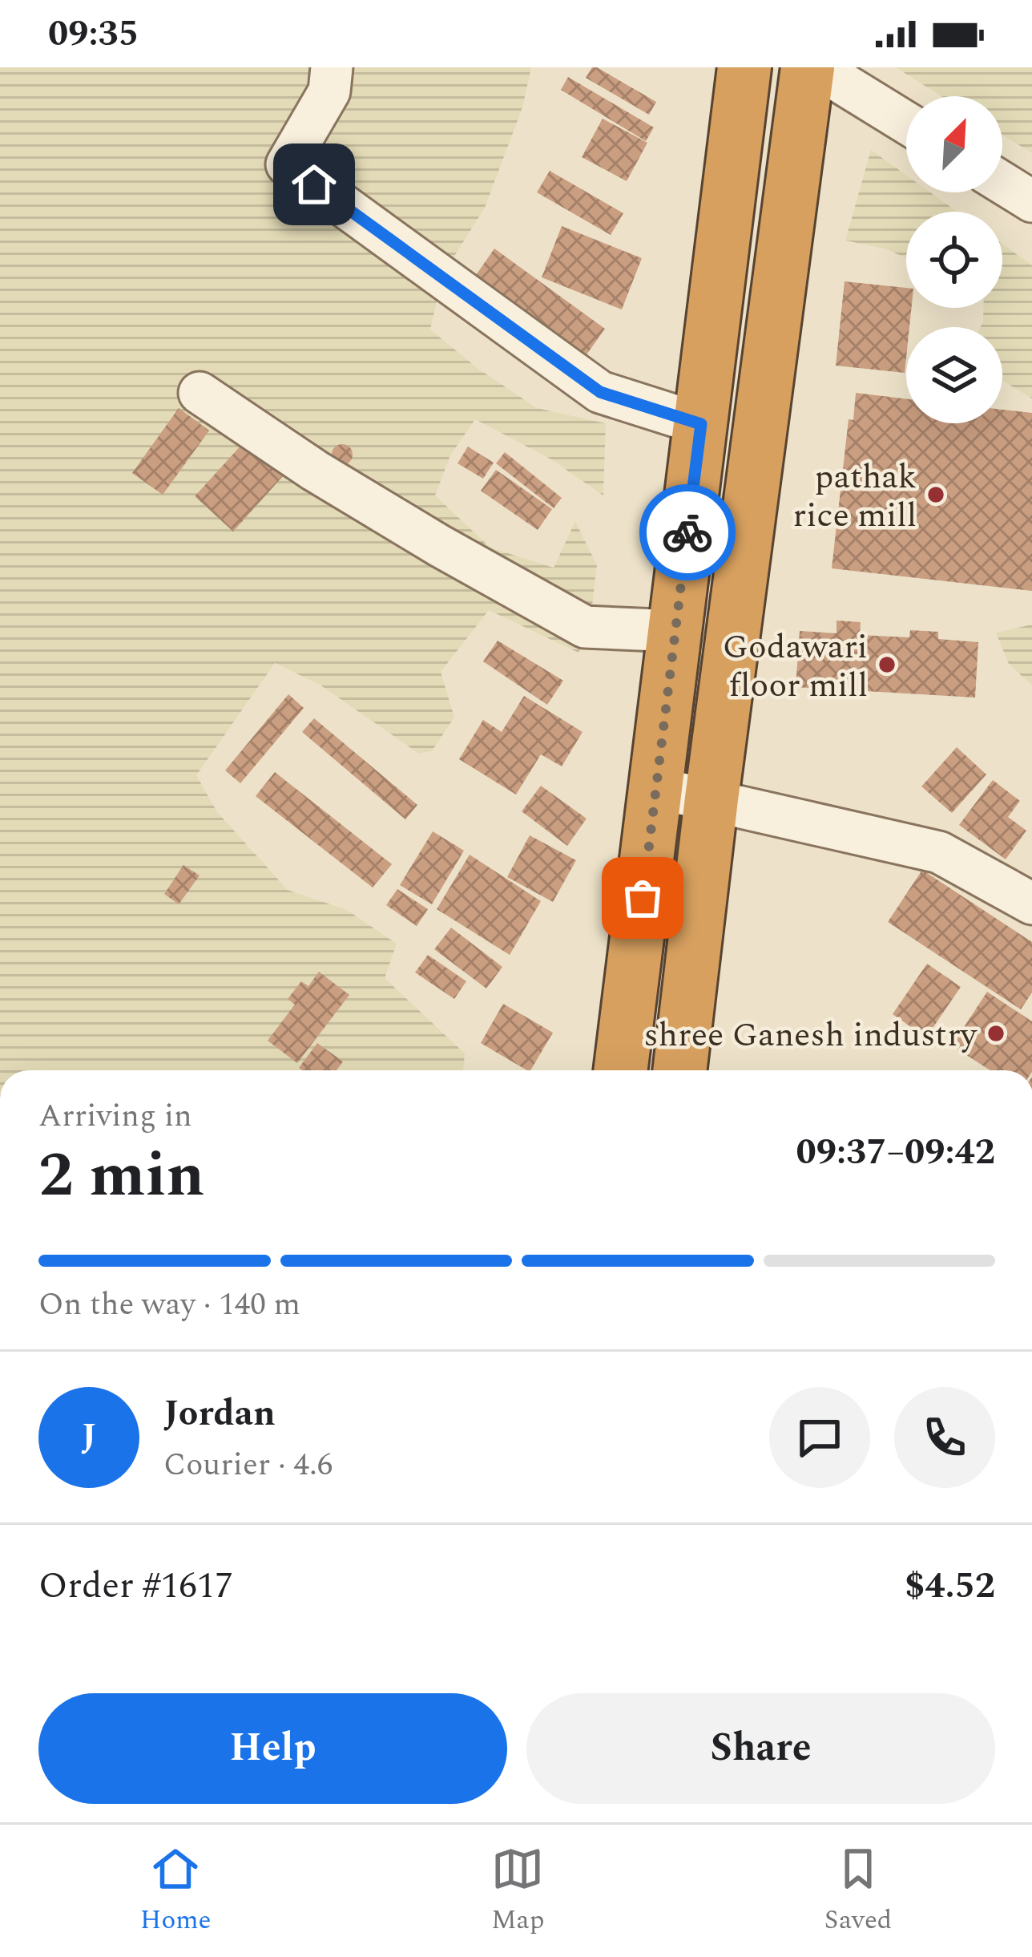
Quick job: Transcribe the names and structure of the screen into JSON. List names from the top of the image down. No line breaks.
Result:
{"places":["pathak rice mill","Godawari floor mill","shree Ganesh industry"],"north":"top right","page":{"status":"09:35","heading":["2 min","Arriving in","09:37–09:42"],"panel":["Jordan","Courier · 4.6","Order #1617","$4.52"],"bar":"On the way · 140 m","round":"J","buttons":["Help","Share"],"tabs":["Home","Map","Saved"]}}
